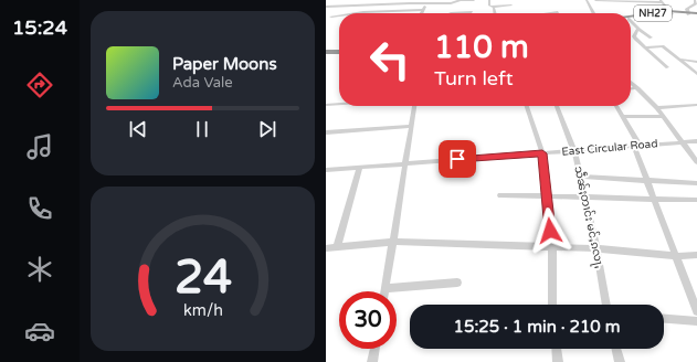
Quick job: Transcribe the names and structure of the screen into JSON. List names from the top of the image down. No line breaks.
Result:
{"streets":{"highway":["NH27"],"street":["East Circular Road","သဵၼ်ႈတၢင်း မင်ႇၵလႃႇ"]},"crossings":[["East Circular Road","သဵၼ်ႈတၢင်း မင်ႇၵလႃႇ"]],"page":{"tabs":"15:24","turn":["110 m","Turn left"],"song":["Paper Moons","Ada Vale"],"limit":"30","trip":"15:25 · 1 min · 210 m","gauge":["24","km/h"]}}
